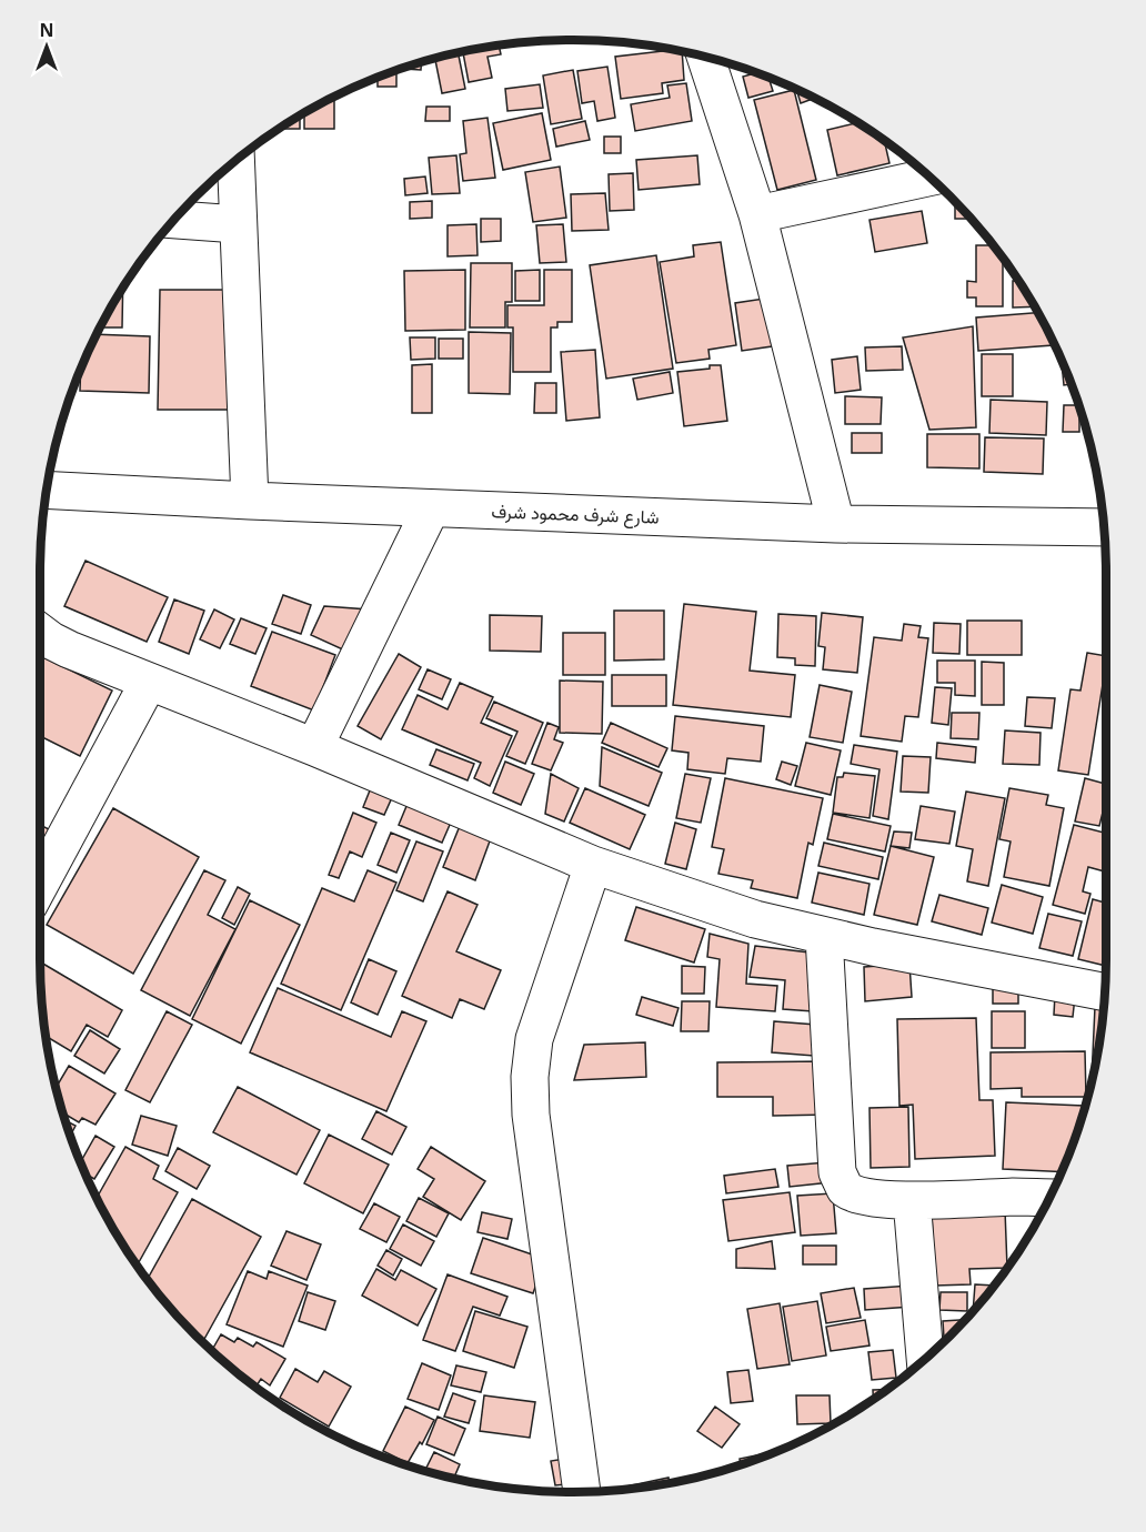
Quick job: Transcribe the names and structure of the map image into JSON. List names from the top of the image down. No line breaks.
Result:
{"streets":{"street":["شارع شرف محمود شرف"]},"north":"top"}
